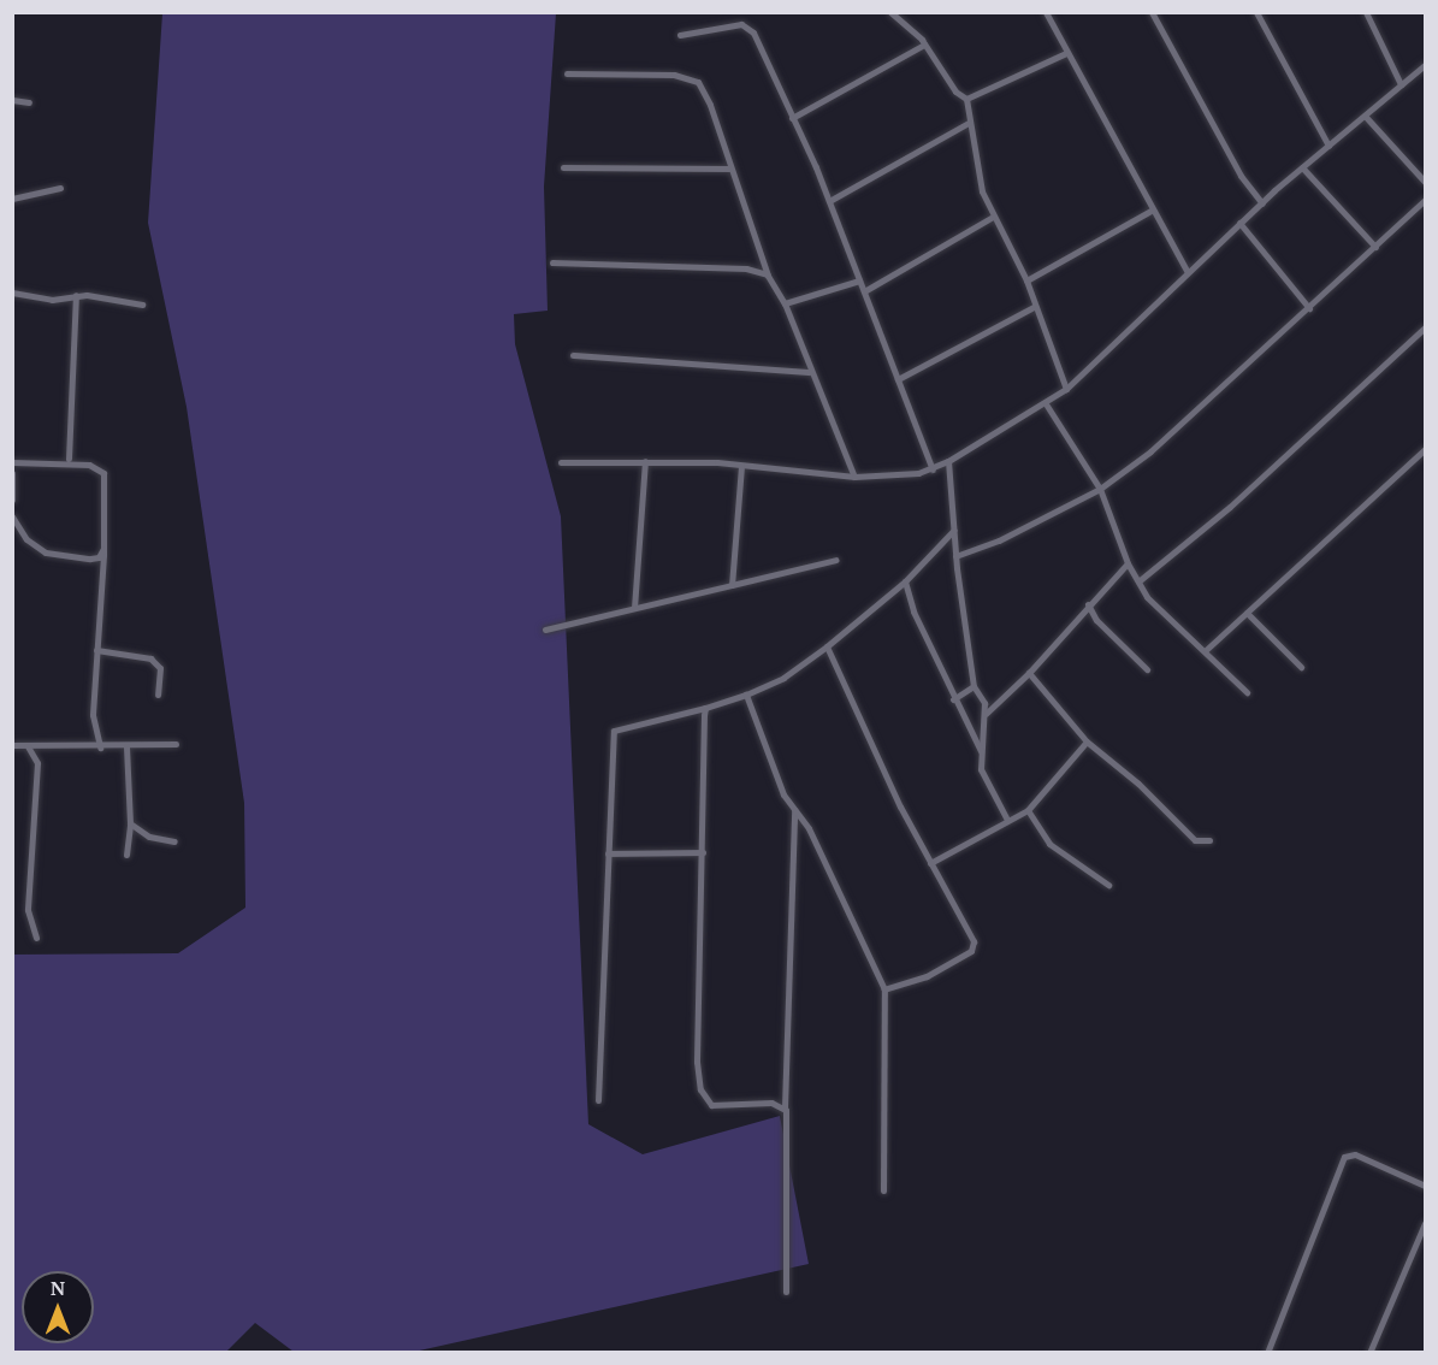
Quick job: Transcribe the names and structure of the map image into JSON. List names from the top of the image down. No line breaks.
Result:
{"north":"top"}
